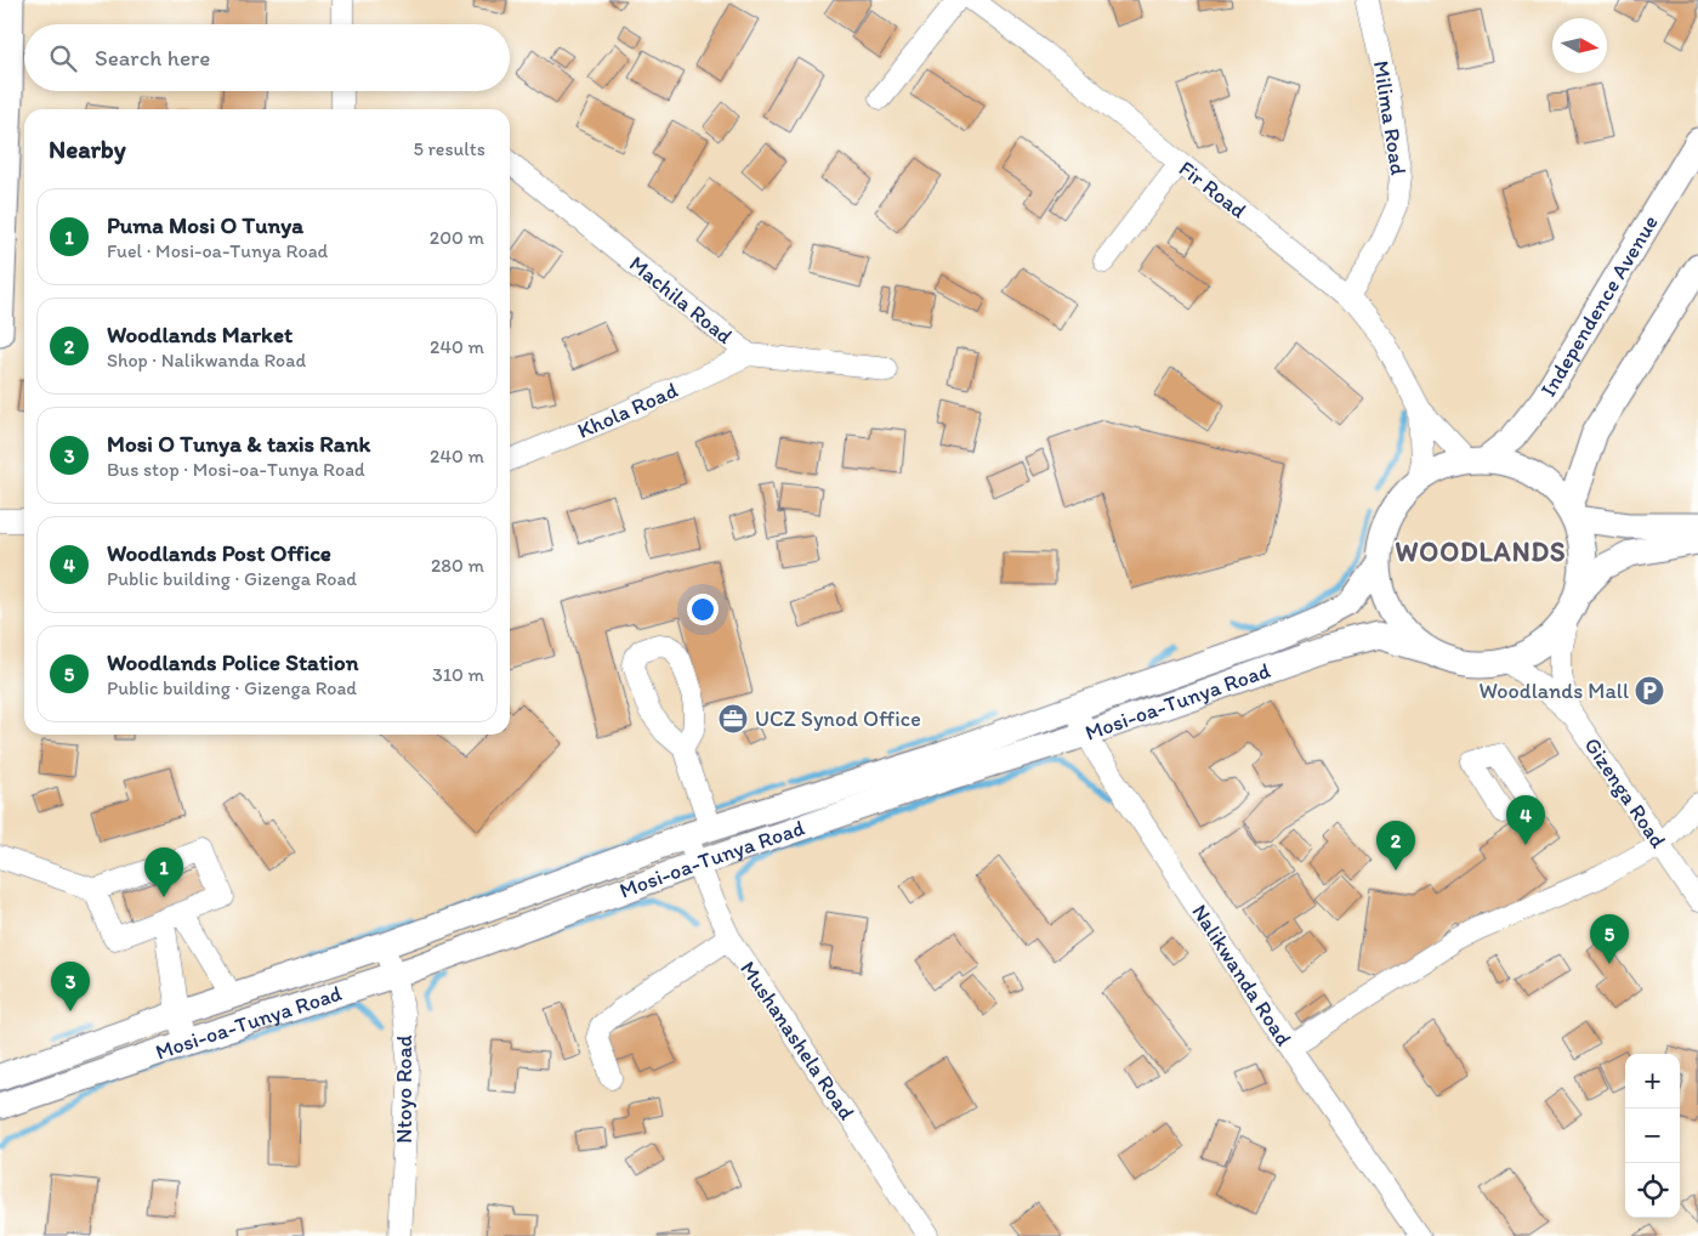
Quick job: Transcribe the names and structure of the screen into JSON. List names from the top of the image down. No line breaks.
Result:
{"streets":{"main road":["Independence Avenue","Mosi-oa-Tunya Road"],"street":["Milima Road","Fir Road","Machila Road","Khola Road","Gizenga Road","Nalikwanda Road","Mushanashela Road","Ntoyo Road"]},"crossings":[["Milima Road","Fir Road"],["Fir Road","Independence Avenue"],["Fir Road","Mosi-oa-Tunya Road"],["Fir Road","Gizenga Road"],["Machila Road","Khola Road"],["Independence Avenue","Mosi-oa-Tunya Road"],["Independence Avenue","Gizenga Road"],["Mosi-oa-Tunya Road","Gizenga Road"],["Mosi-oa-Tunya Road","Nalikwanda Road"],["Mosi-oa-Tunya Road","Mushanashela Road"],["Mosi-oa-Tunya Road","Ntoyo Road"]],"districts":["WOODLANDS"],"places":{"parking":["Woodlands Mall"],"office":["UCZ Synod Office"]},"north":"right","page":{"search":"Search here","heading":["Nearby","5 results"],"list":[{"mark":"1","name":"Puma Mosi O Tunya","note":"Fuel · Mosi-oa-Tunya Road","value":"200 m"},{"mark":"2","name":"Woodlands Market","note":"Shop · Nalikwanda Road","value":"240 m"},{"mark":"3","name":"Mosi O Tunya & taxis Rank","note":"Bus stop · Mosi-oa-Tunya Road","value":"240 m"},{"mark":"4","name":"Woodlands Post Office","note":"Public building · Gizenga Road","value":"280 m"},{"mark":"5","name":"Woodlands Police Station","note":"Public building · Gizenga Road","value":"310 m"}],"pins":["4","2","1","5","3"],"map_buttons":["+","−"]}}
